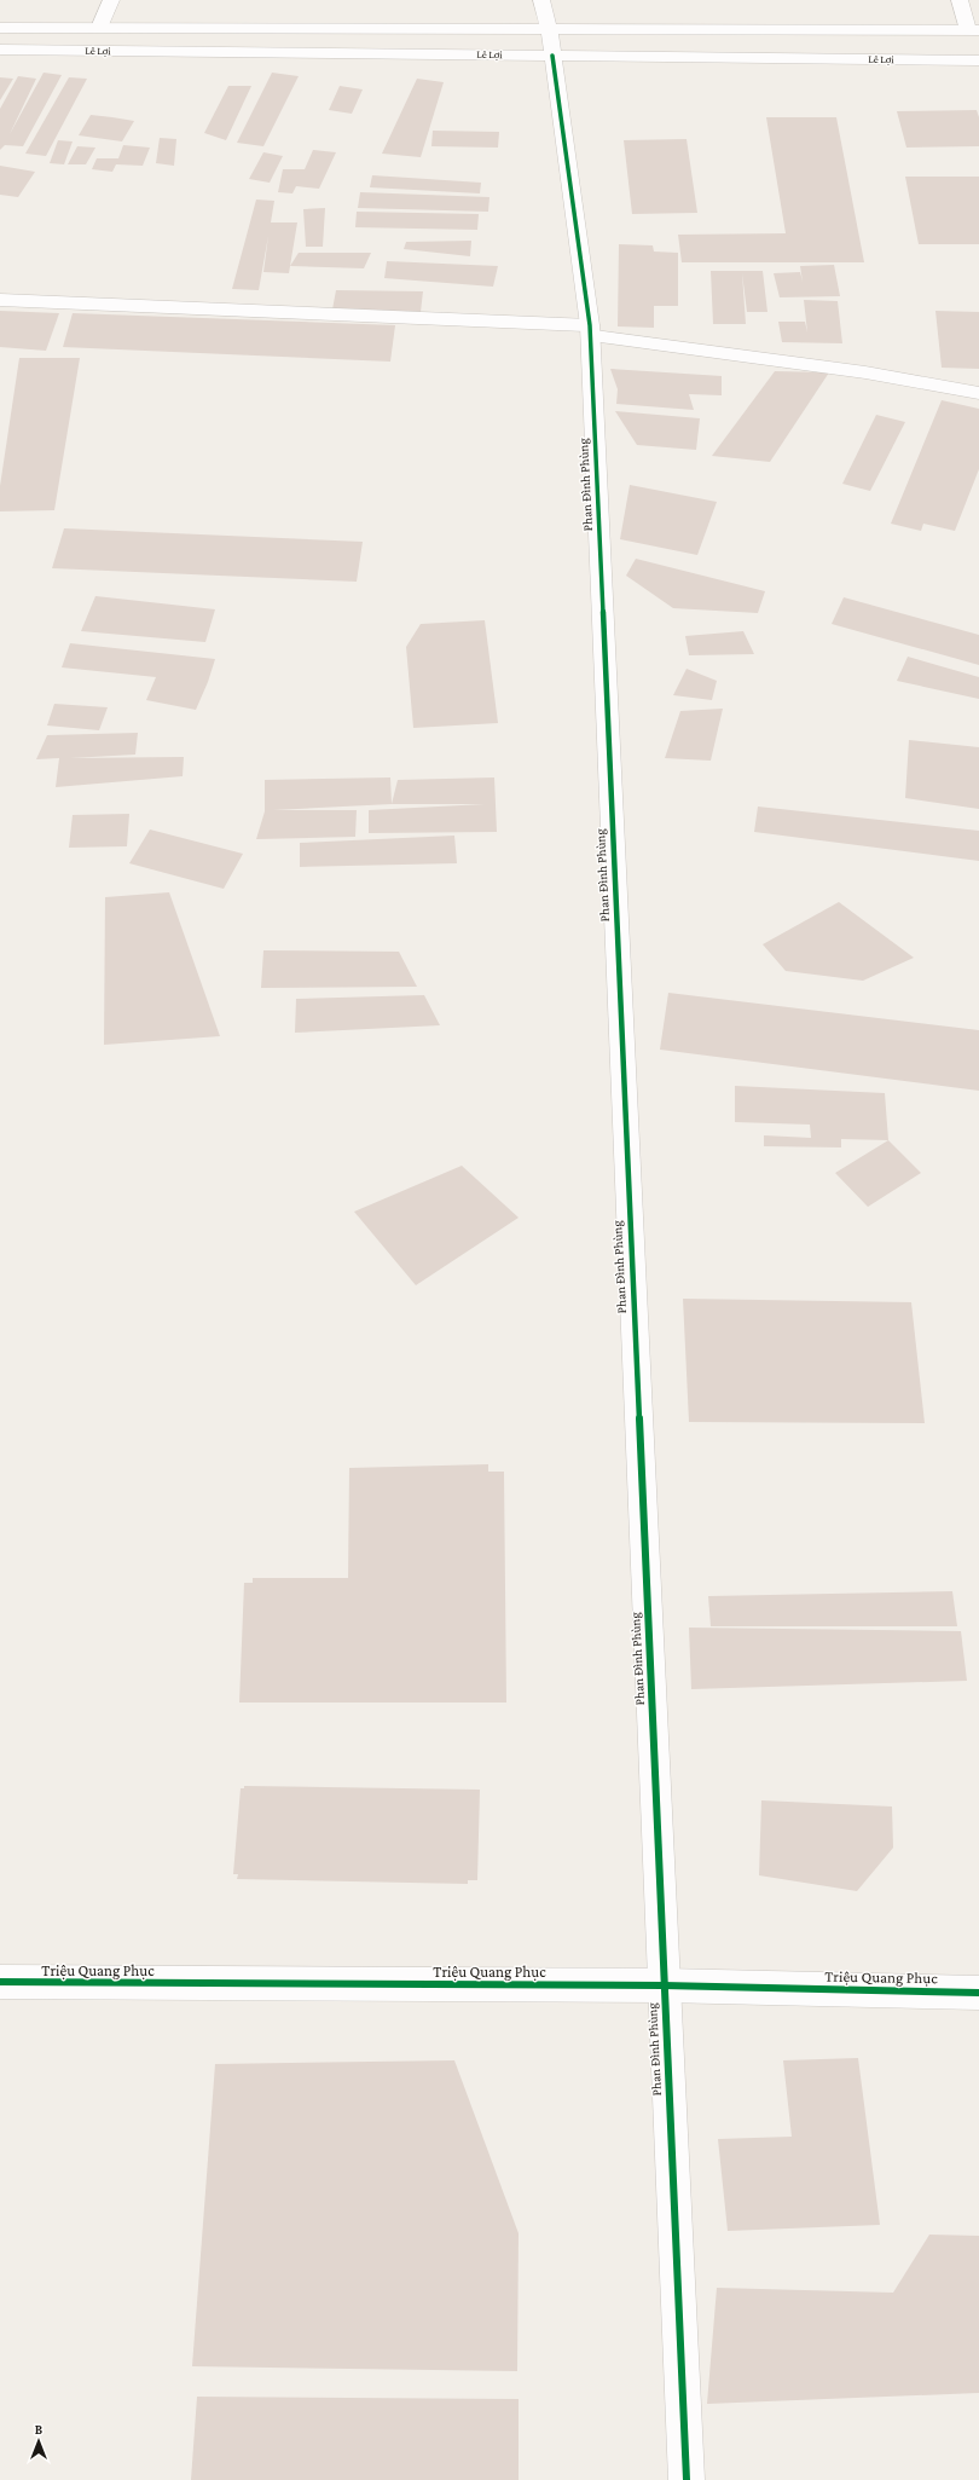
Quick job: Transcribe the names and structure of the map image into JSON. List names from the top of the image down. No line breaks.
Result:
{"streets":{"street":["Lê Lợi","Phan Đình Phùng","Triệu Quang Phục"]},"crossings":[["Lê Lợi","Phan Đình Phùng"],["Phan Đình Phùng","Triệu Quang Phục"]],"north":"top"}
